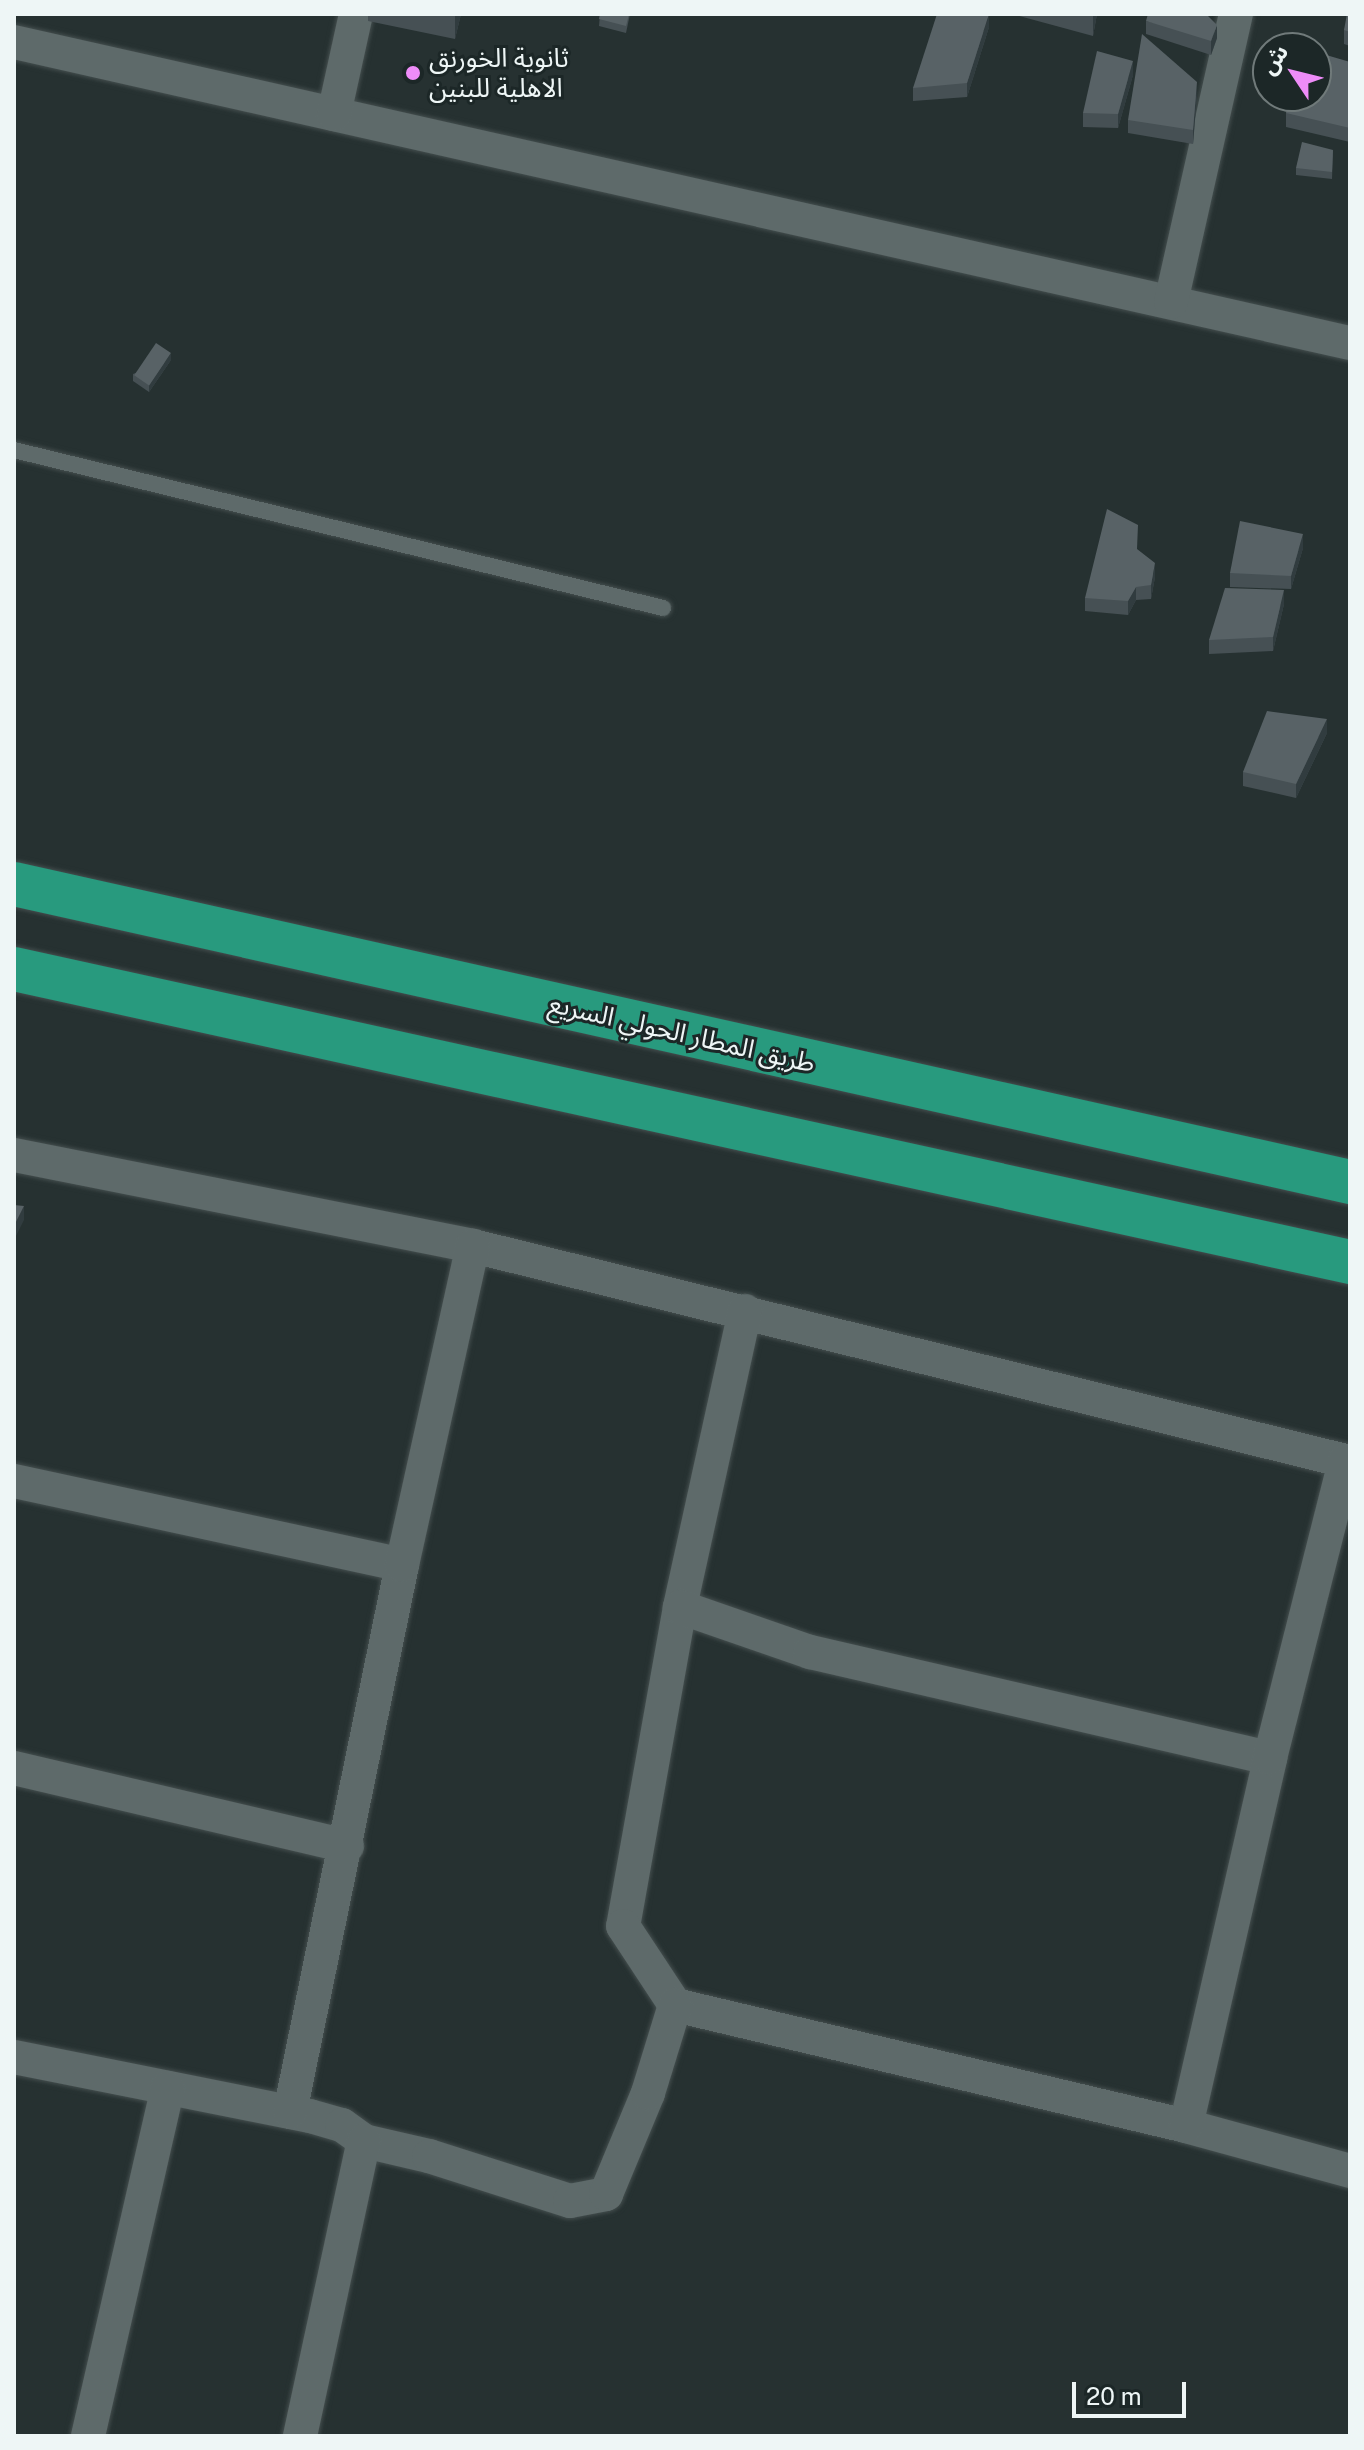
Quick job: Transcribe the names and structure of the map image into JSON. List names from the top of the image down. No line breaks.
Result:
{"streets":{"highway":["طريق المطار الحولي السريع"]},"places":["ثانوية الخورنق الاهلية للبنين"],"scale_bar":"20 m","north":"top left"}
